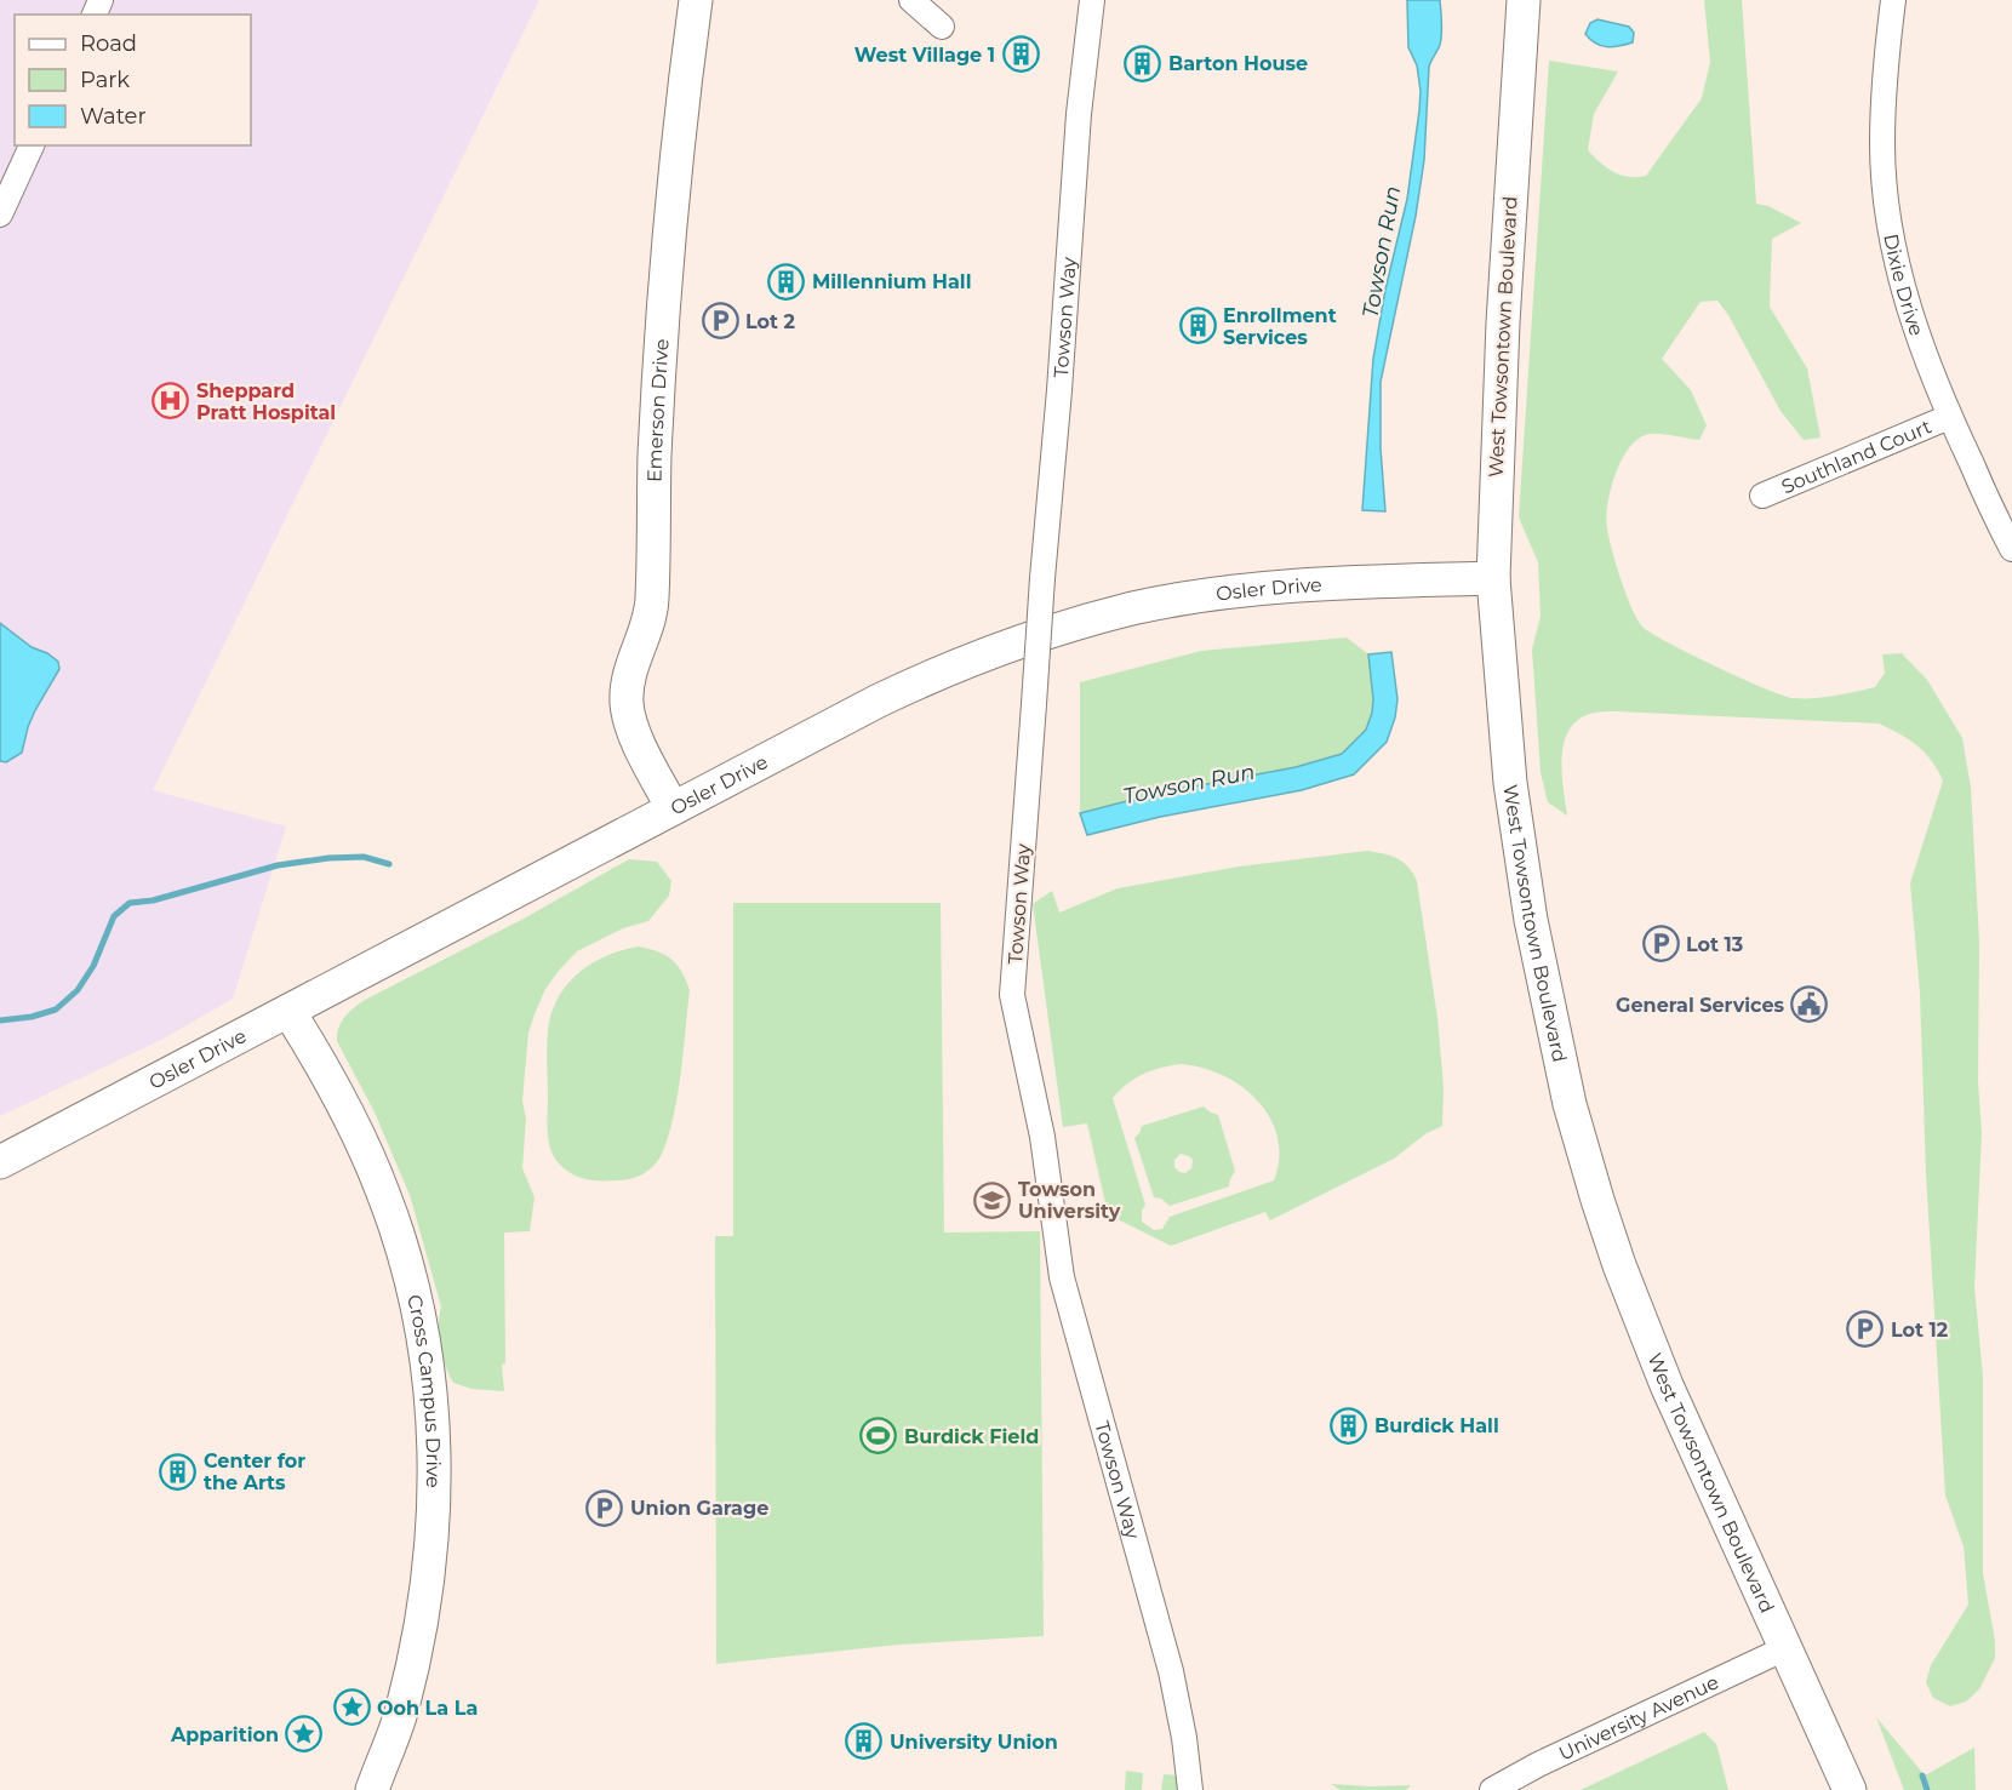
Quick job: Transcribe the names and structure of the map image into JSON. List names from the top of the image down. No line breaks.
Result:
{"streets":{"street":["Dixie Drive","Towson Way","West Towsontown Boulevard","Emerson Drive","Southland Court","Osler Drive","Cross Campus Drive","University Avenue"]},"crossings":[["Dixie Drive","Southland Court"],["West Towsontown Boulevard","Osler Drive"],["West Towsontown Boulevard","University Avenue"],["Emerson Drive","Osler Drive"],["Osler Drive","Cross Campus Drive"]],"water":["Towson Run"],"places":{"building":["West Village 1","Barton House","Millennium Hall","Enrollment Services","Burdick Hall","Center for the Arts","University Union"],"parking":["Lot 2","Lot 13","Lot 12","Union Garage"],"hospital":["Sheppard Pratt Hospital"],"public building":["General Services"],"school or university":["Towson University"],"sports":["Burdick Field"],"place":["Ooh La La","Apparition"]},"legend":["Road","Park","Water"]}
